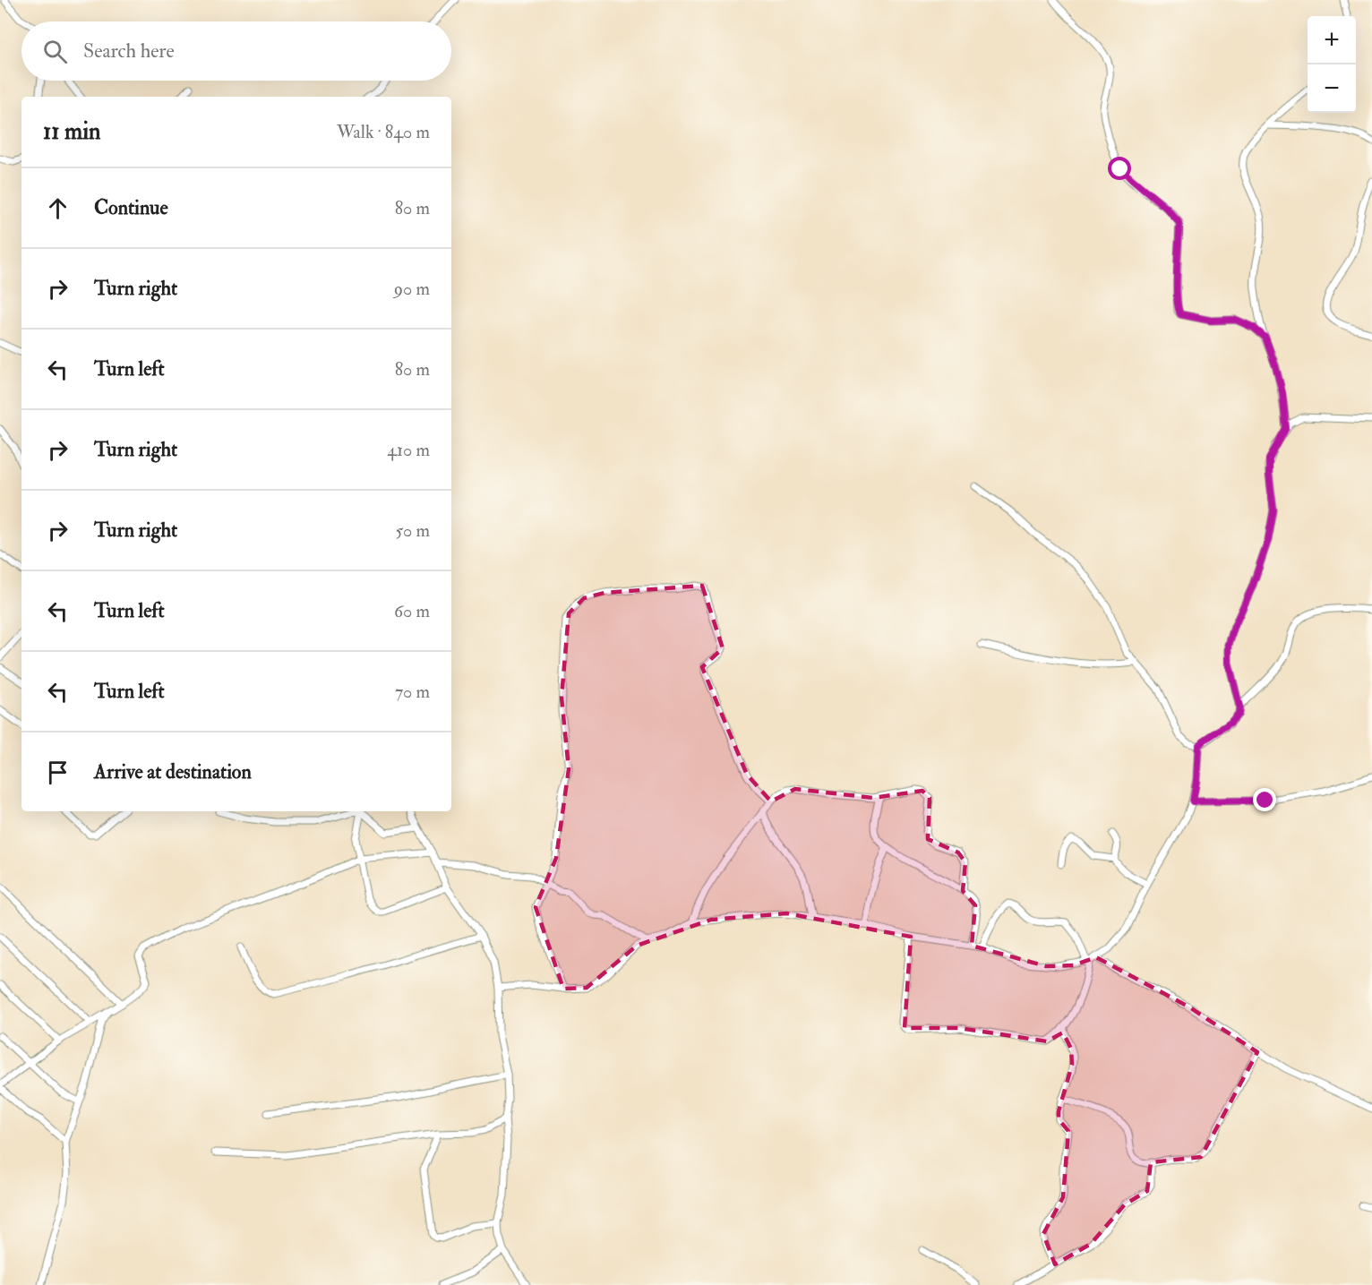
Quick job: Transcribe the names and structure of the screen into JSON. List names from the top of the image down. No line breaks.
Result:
{"page":{"map_buttons":["+","−"],"search":"Search here","heading":["11 min","Walk · 840 m"],"list":[["Continue","80 m"],["Turn right","90 m"],["Turn left","80 m"],["Turn right","410 m"],["Turn right","50 m"],["Turn left","60 m"],["Turn left","70 m"],"Arrive at destination"]}}
